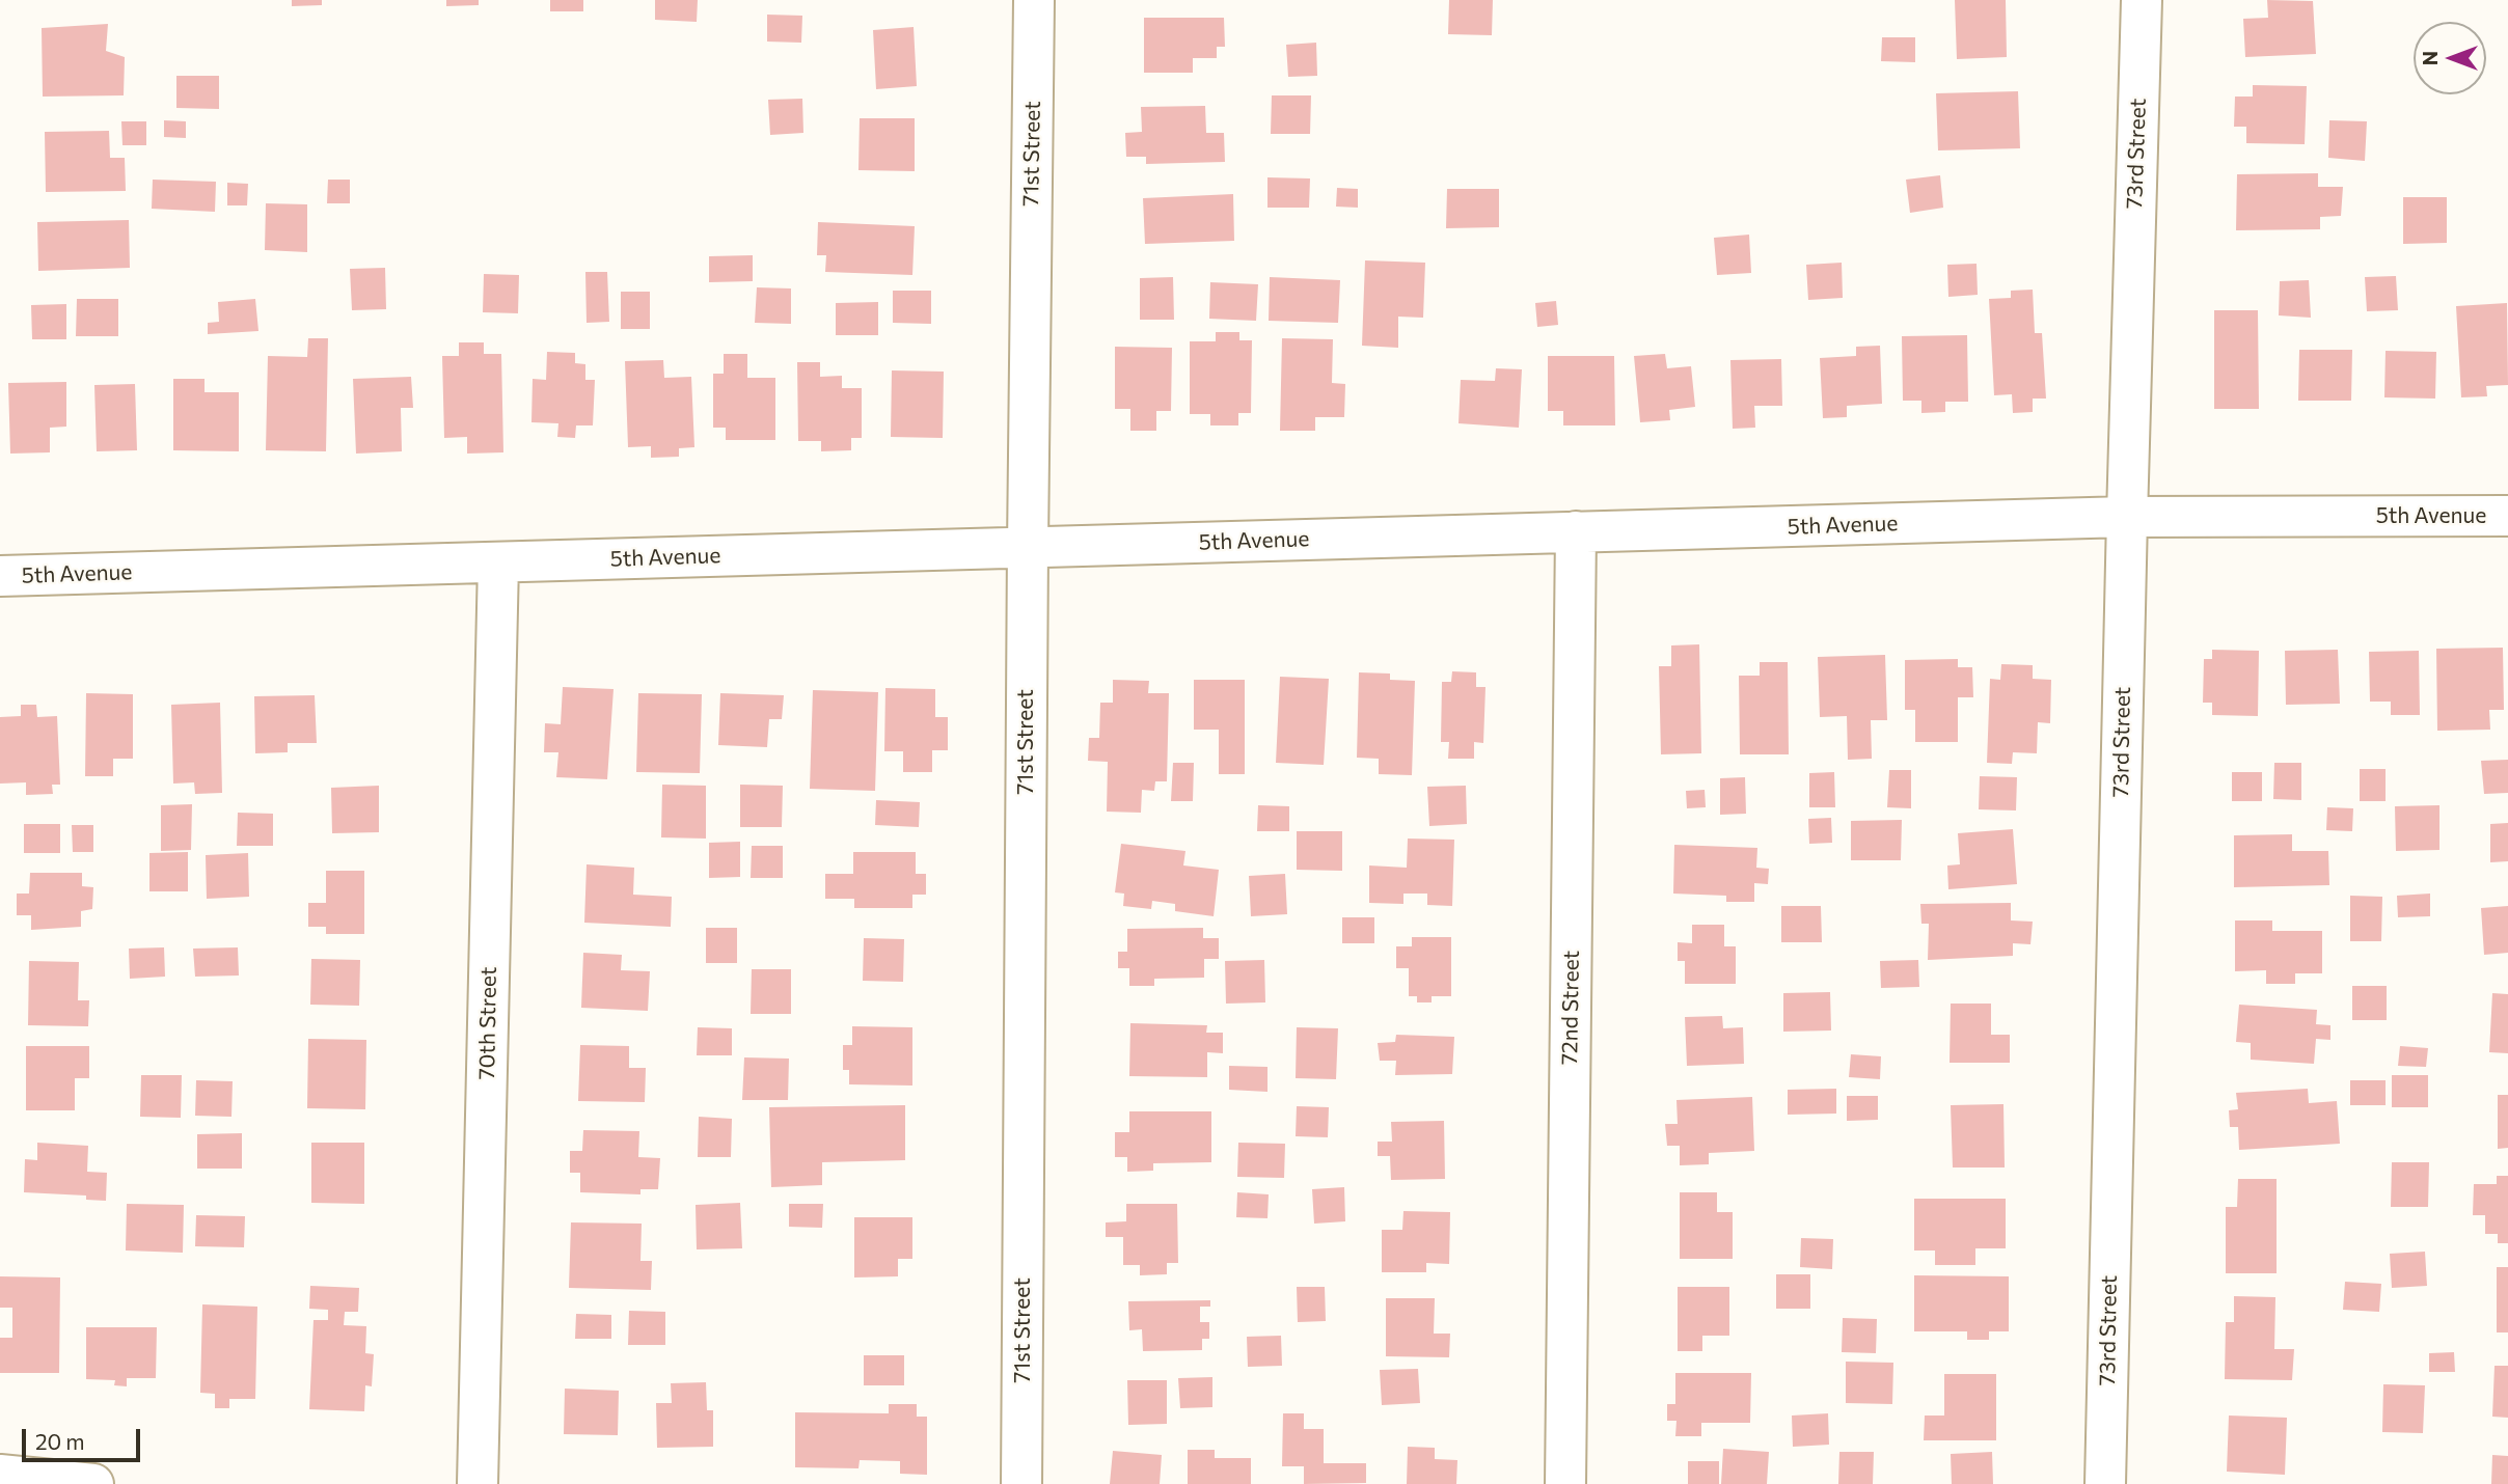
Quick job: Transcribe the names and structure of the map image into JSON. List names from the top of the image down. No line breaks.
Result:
{"streets":{"street":["71st Street","73rd Street","5th Avenue","72nd Street","70th Street"]},"crossings":[["71st Street","5th Avenue"],["73rd Street","5th Avenue"],["5th Avenue","72nd Street"],["5th Avenue","70th Street"]],"scale_bar":"20 m","north":"left"}
